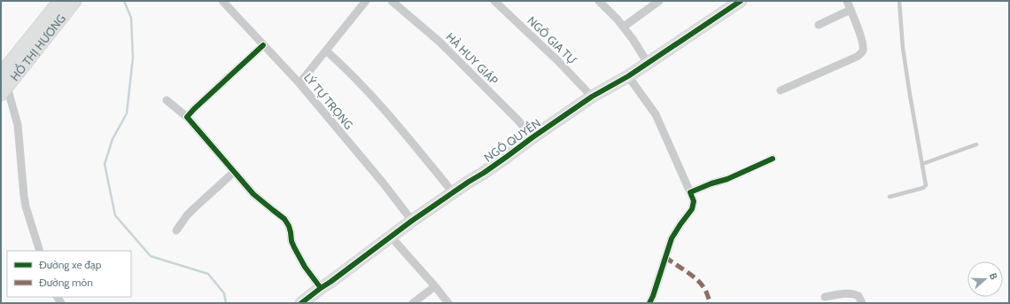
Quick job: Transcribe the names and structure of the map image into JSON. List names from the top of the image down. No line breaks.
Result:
{"streets":{"main road":["HỒ THỊ HƯƠNG"],"street":["NGÔ GIA TỰ","HÀ HUY GIÁP","LÝ TỰ TRỌNG","NGÔ QUYỀN"]},"crossings":[["NGÔ GIA TỰ","NGÔ QUYỀN"],["HÀ HUY GIÁP","NGÔ QUYỀN"],["LÝ TỰ TRỌNG","NGÔ QUYỀN"]],"legend":["Đường xe đạp","Đường mòn"],"north":"right"}
